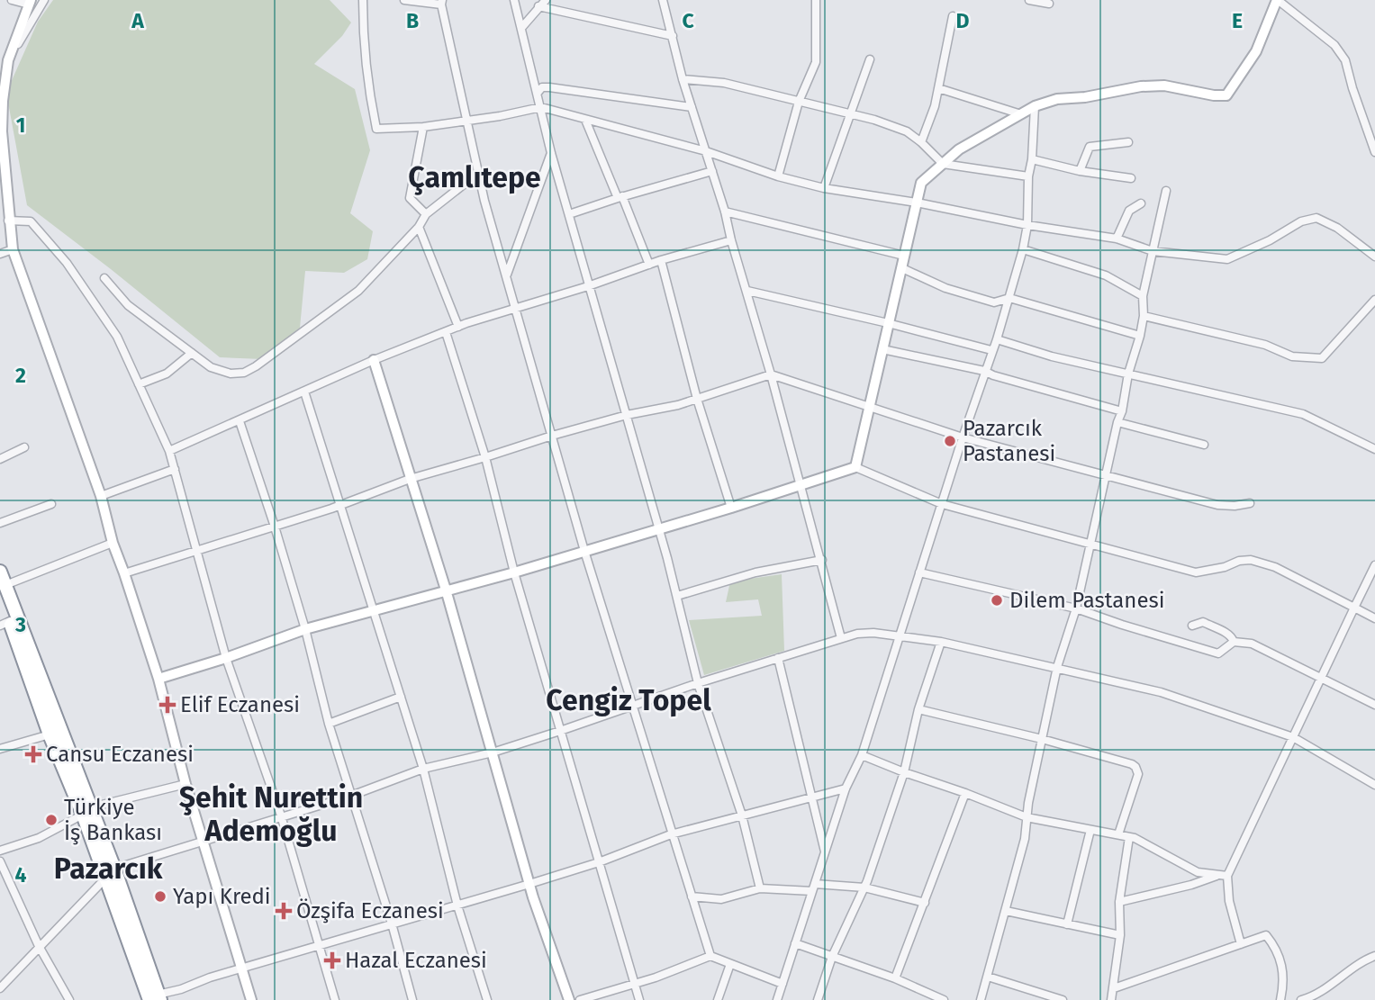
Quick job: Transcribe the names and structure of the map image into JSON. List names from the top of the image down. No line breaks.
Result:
{"districts":["Çamlıtepe","Cengiz Topel","Şehit Nurettin Ademoğlu","Pazarcık"],"places":{"other":["Pazarcık Pastanesi","Dilem Pastanesi","Türkiye İş Bankası","Yapı Kredi"],"health":["Elif Eczanesi","Cansu Eczanesi","Özşifa Eczanesi","Hazal Eczanesi"]},"grid":{"columns":["A","B","C","D","E"],"rows":["1","2","3","4"]}}
